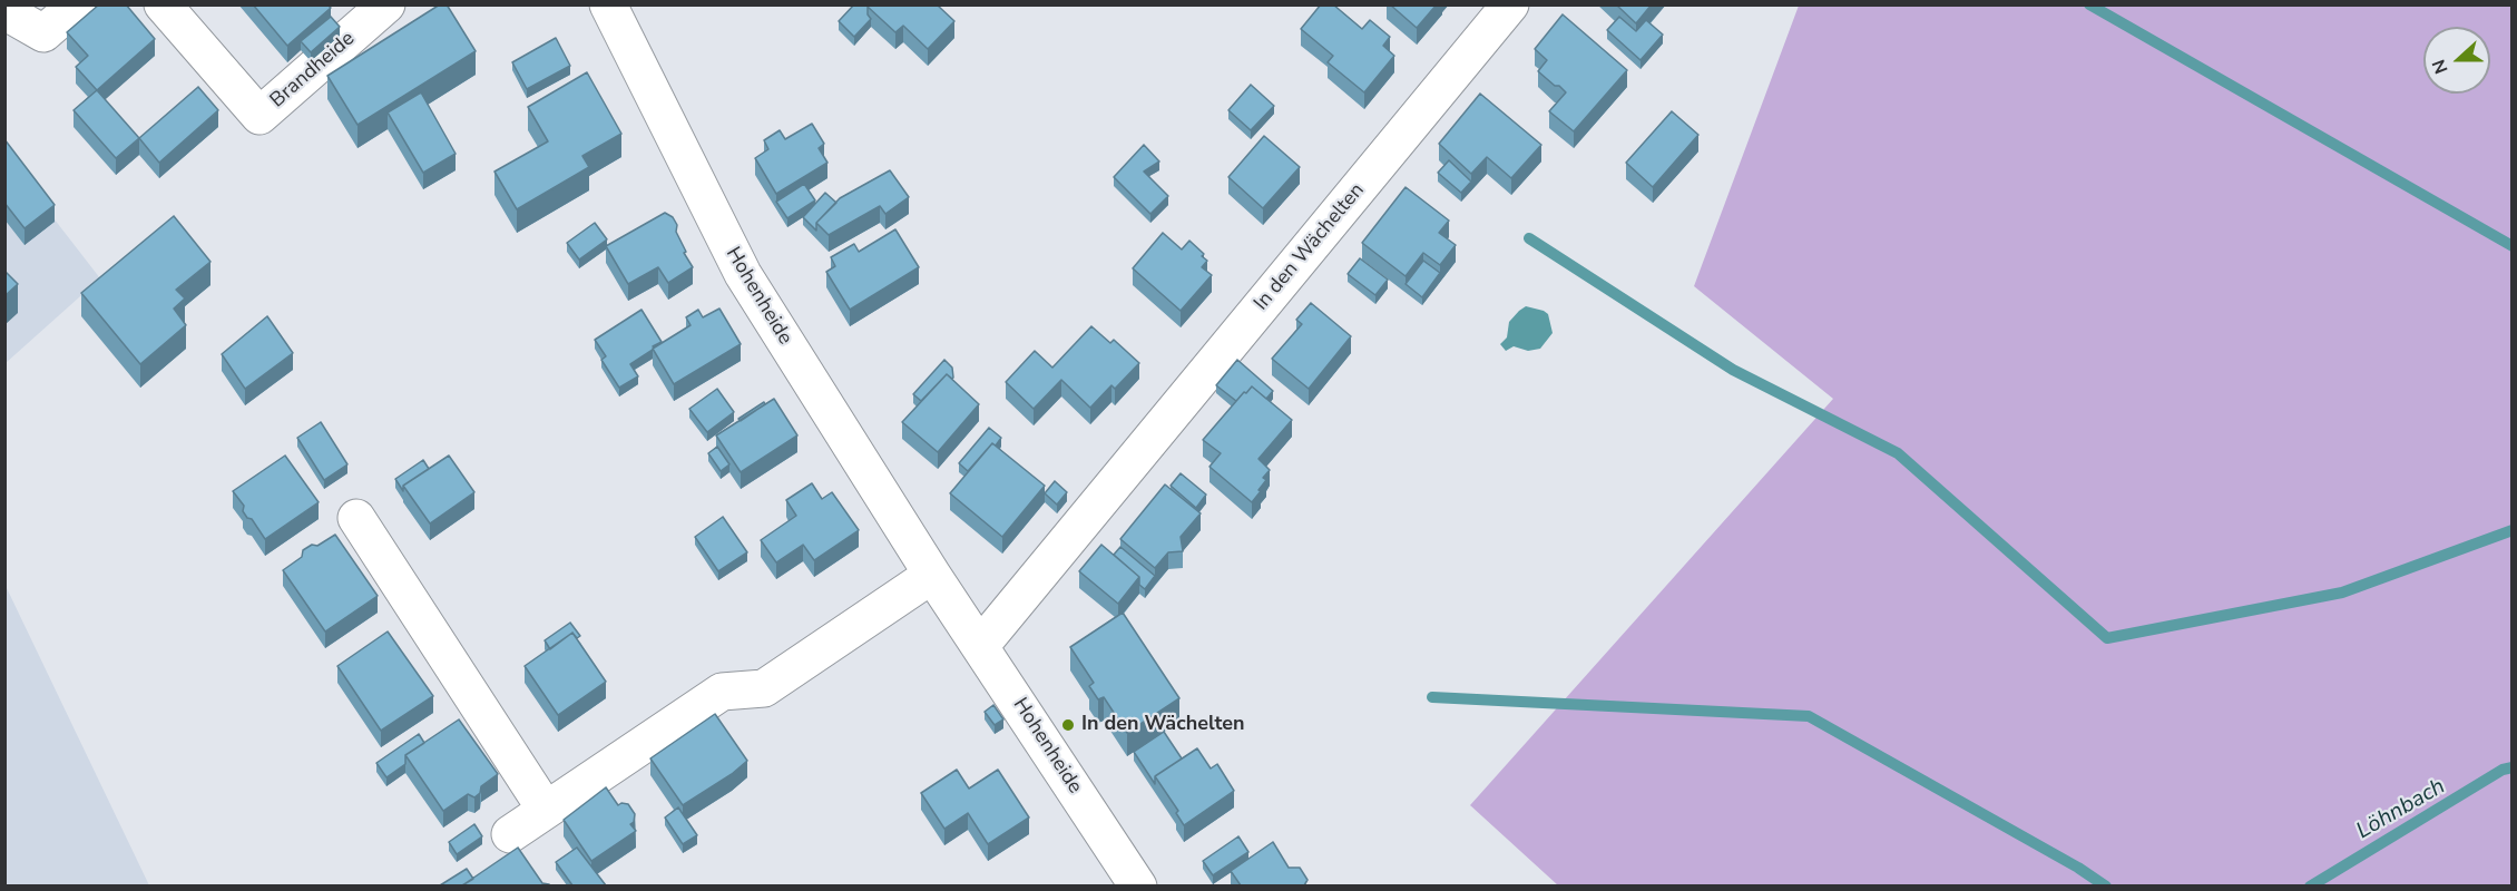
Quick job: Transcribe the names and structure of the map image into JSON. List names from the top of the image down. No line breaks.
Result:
{"streets":{"street":["Brandheide","In den Wächelten","Hohenheide"]},"crossings":[["In den Wächelten","Hohenheide"]],"water":["Löhnbach"],"places":["In den Wächelten"],"north":"left"}
